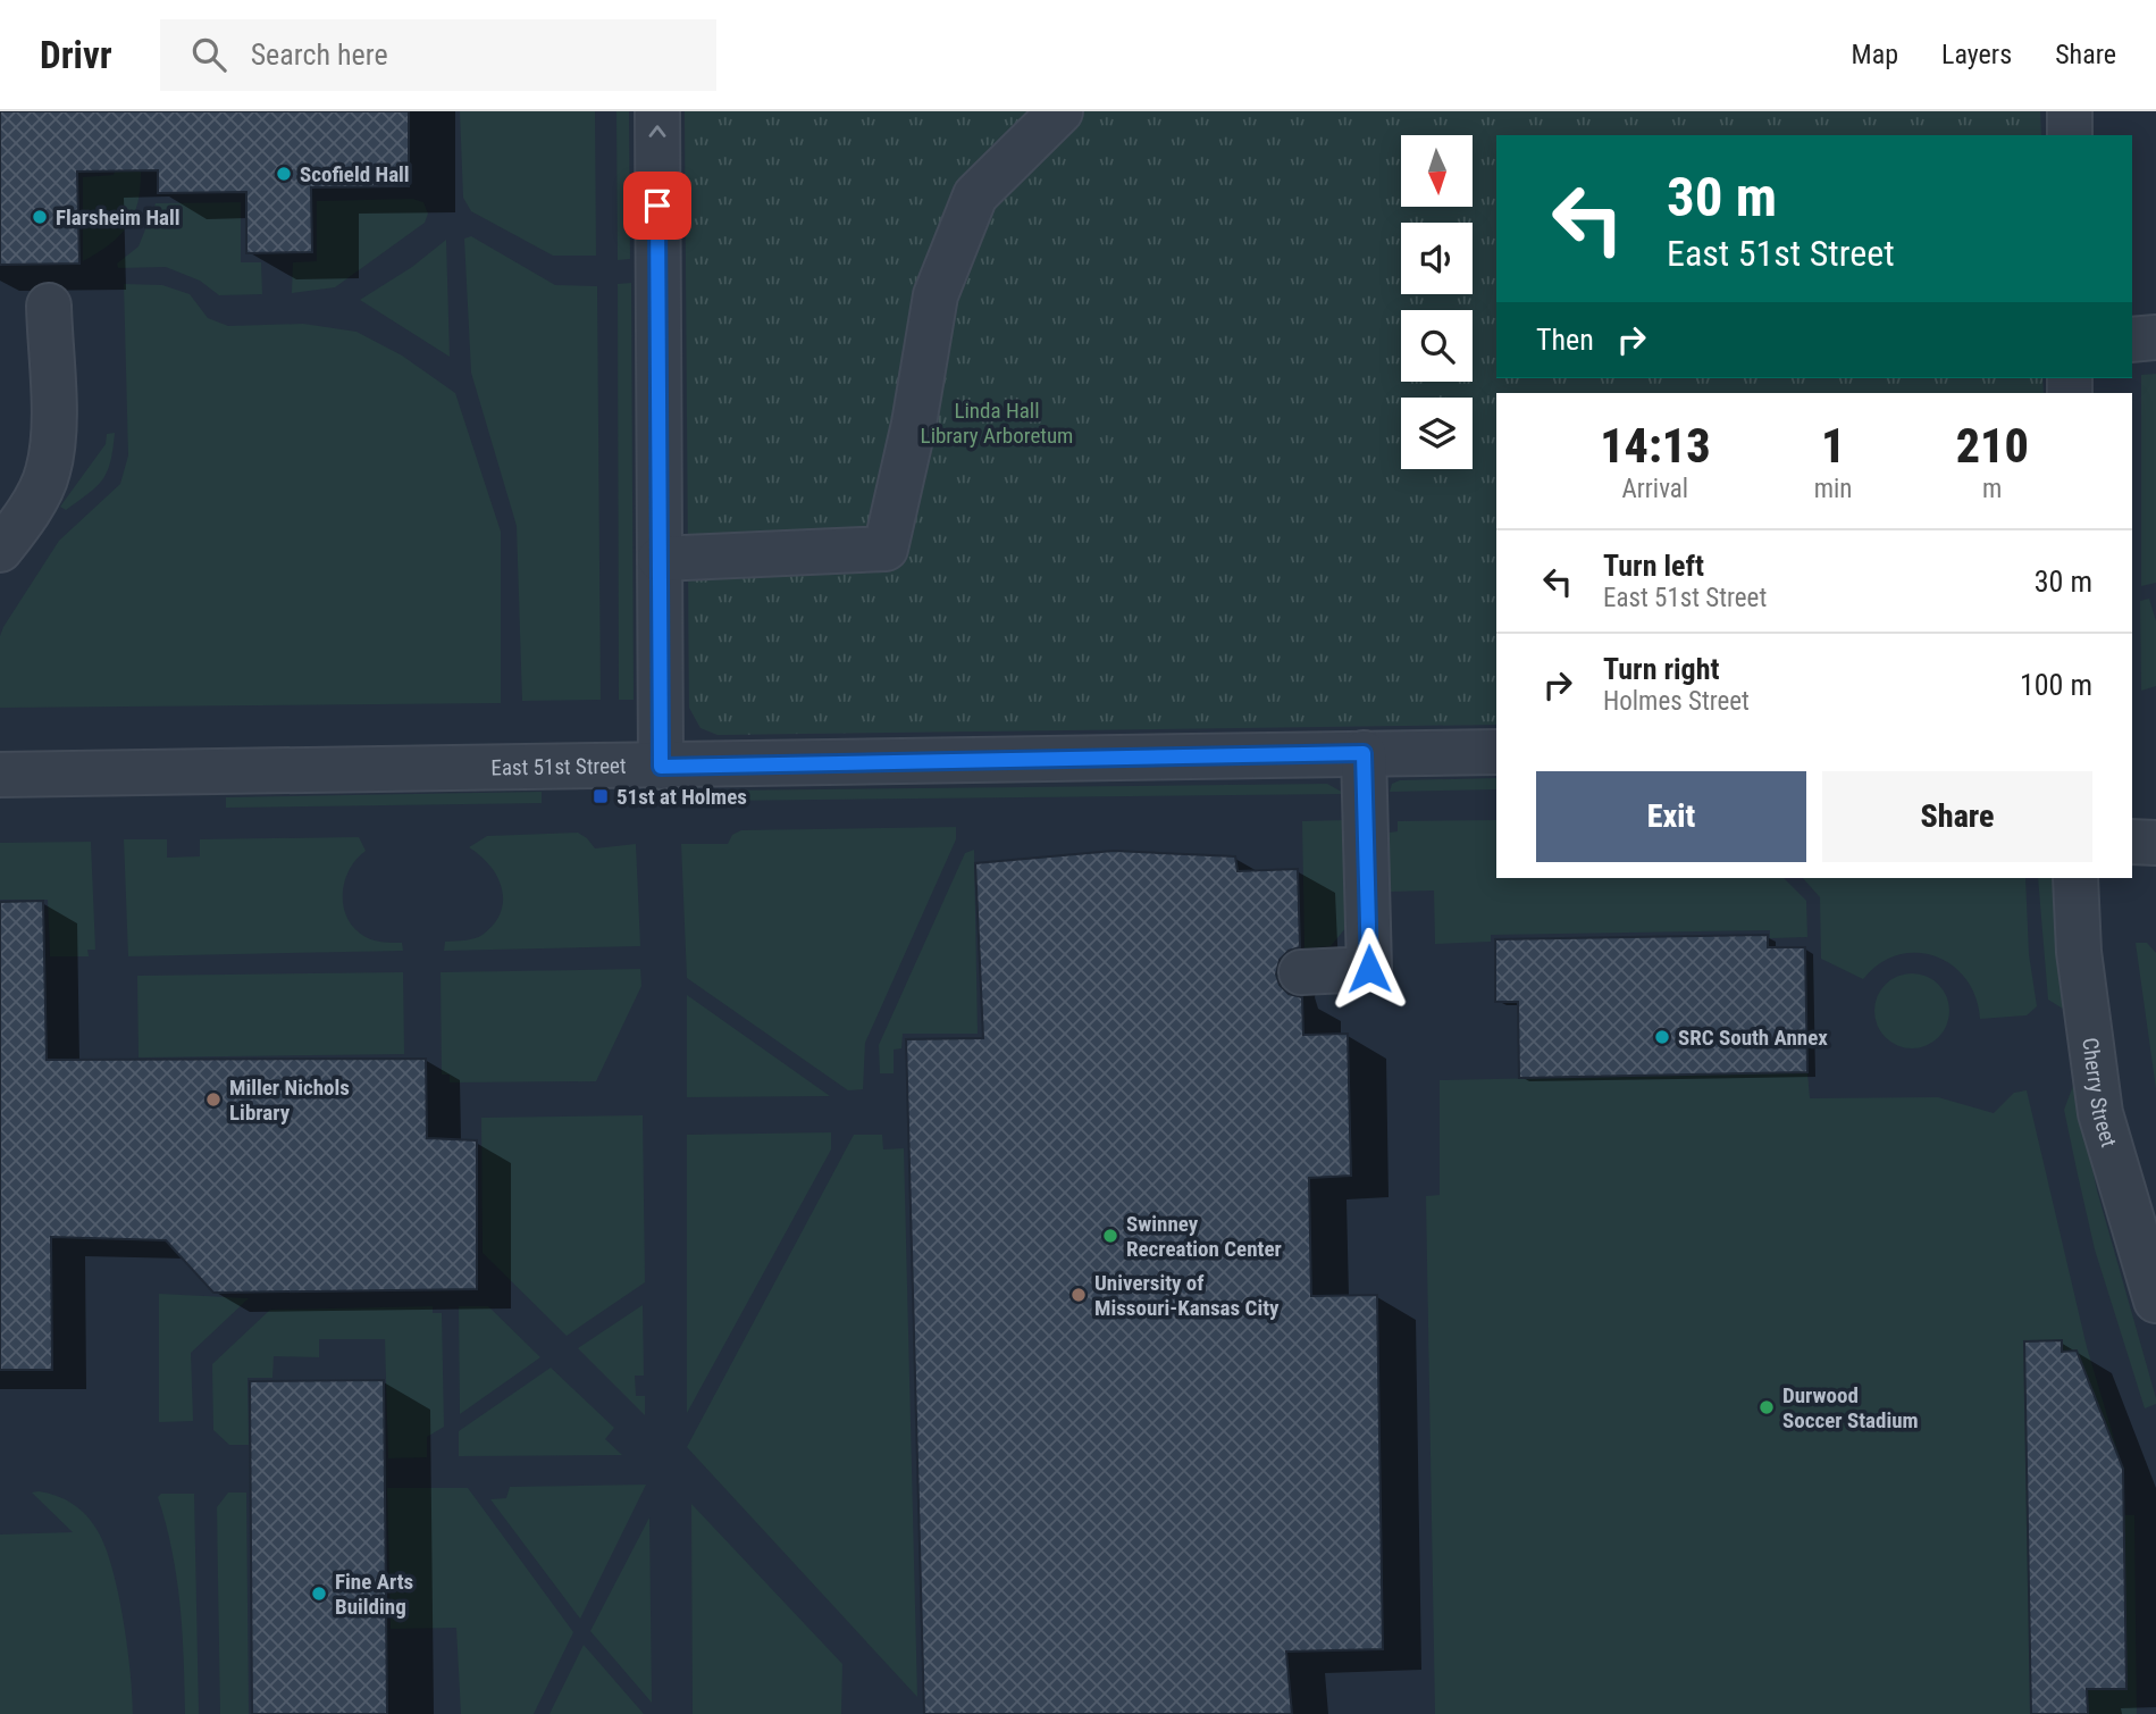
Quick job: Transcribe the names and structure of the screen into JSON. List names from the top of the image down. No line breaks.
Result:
{"streets":{"street":["East 51st Street","Cherry Street"]},"parks":["Linda Hall Library Arboretum"],"places":{"other":["Scofield Hall","Flarsheim Hall","SRC South Annex","Miller Nichols Library","Swinney Recreation Center","University of Missouri-Kansas City","Durwood Soccer Stadium","Fine Arts Building"],"transit":["51st at Holmes"]},"north":"bottom","page":{"header":"Drivr","search":"Search here","nav":["Map","Layers","Share"],"turn":["30 m","East 51st Street"],"then":"Then","eta":["14:13","Arrival","1","min","210","m"],"list":[{"name":"Turn left","note":"East 51st Street","value":"30 m"},{"name":"Turn right","note":"Holmes Street","value":"100 m"}],"buttons":["Exit","Share"]}}
